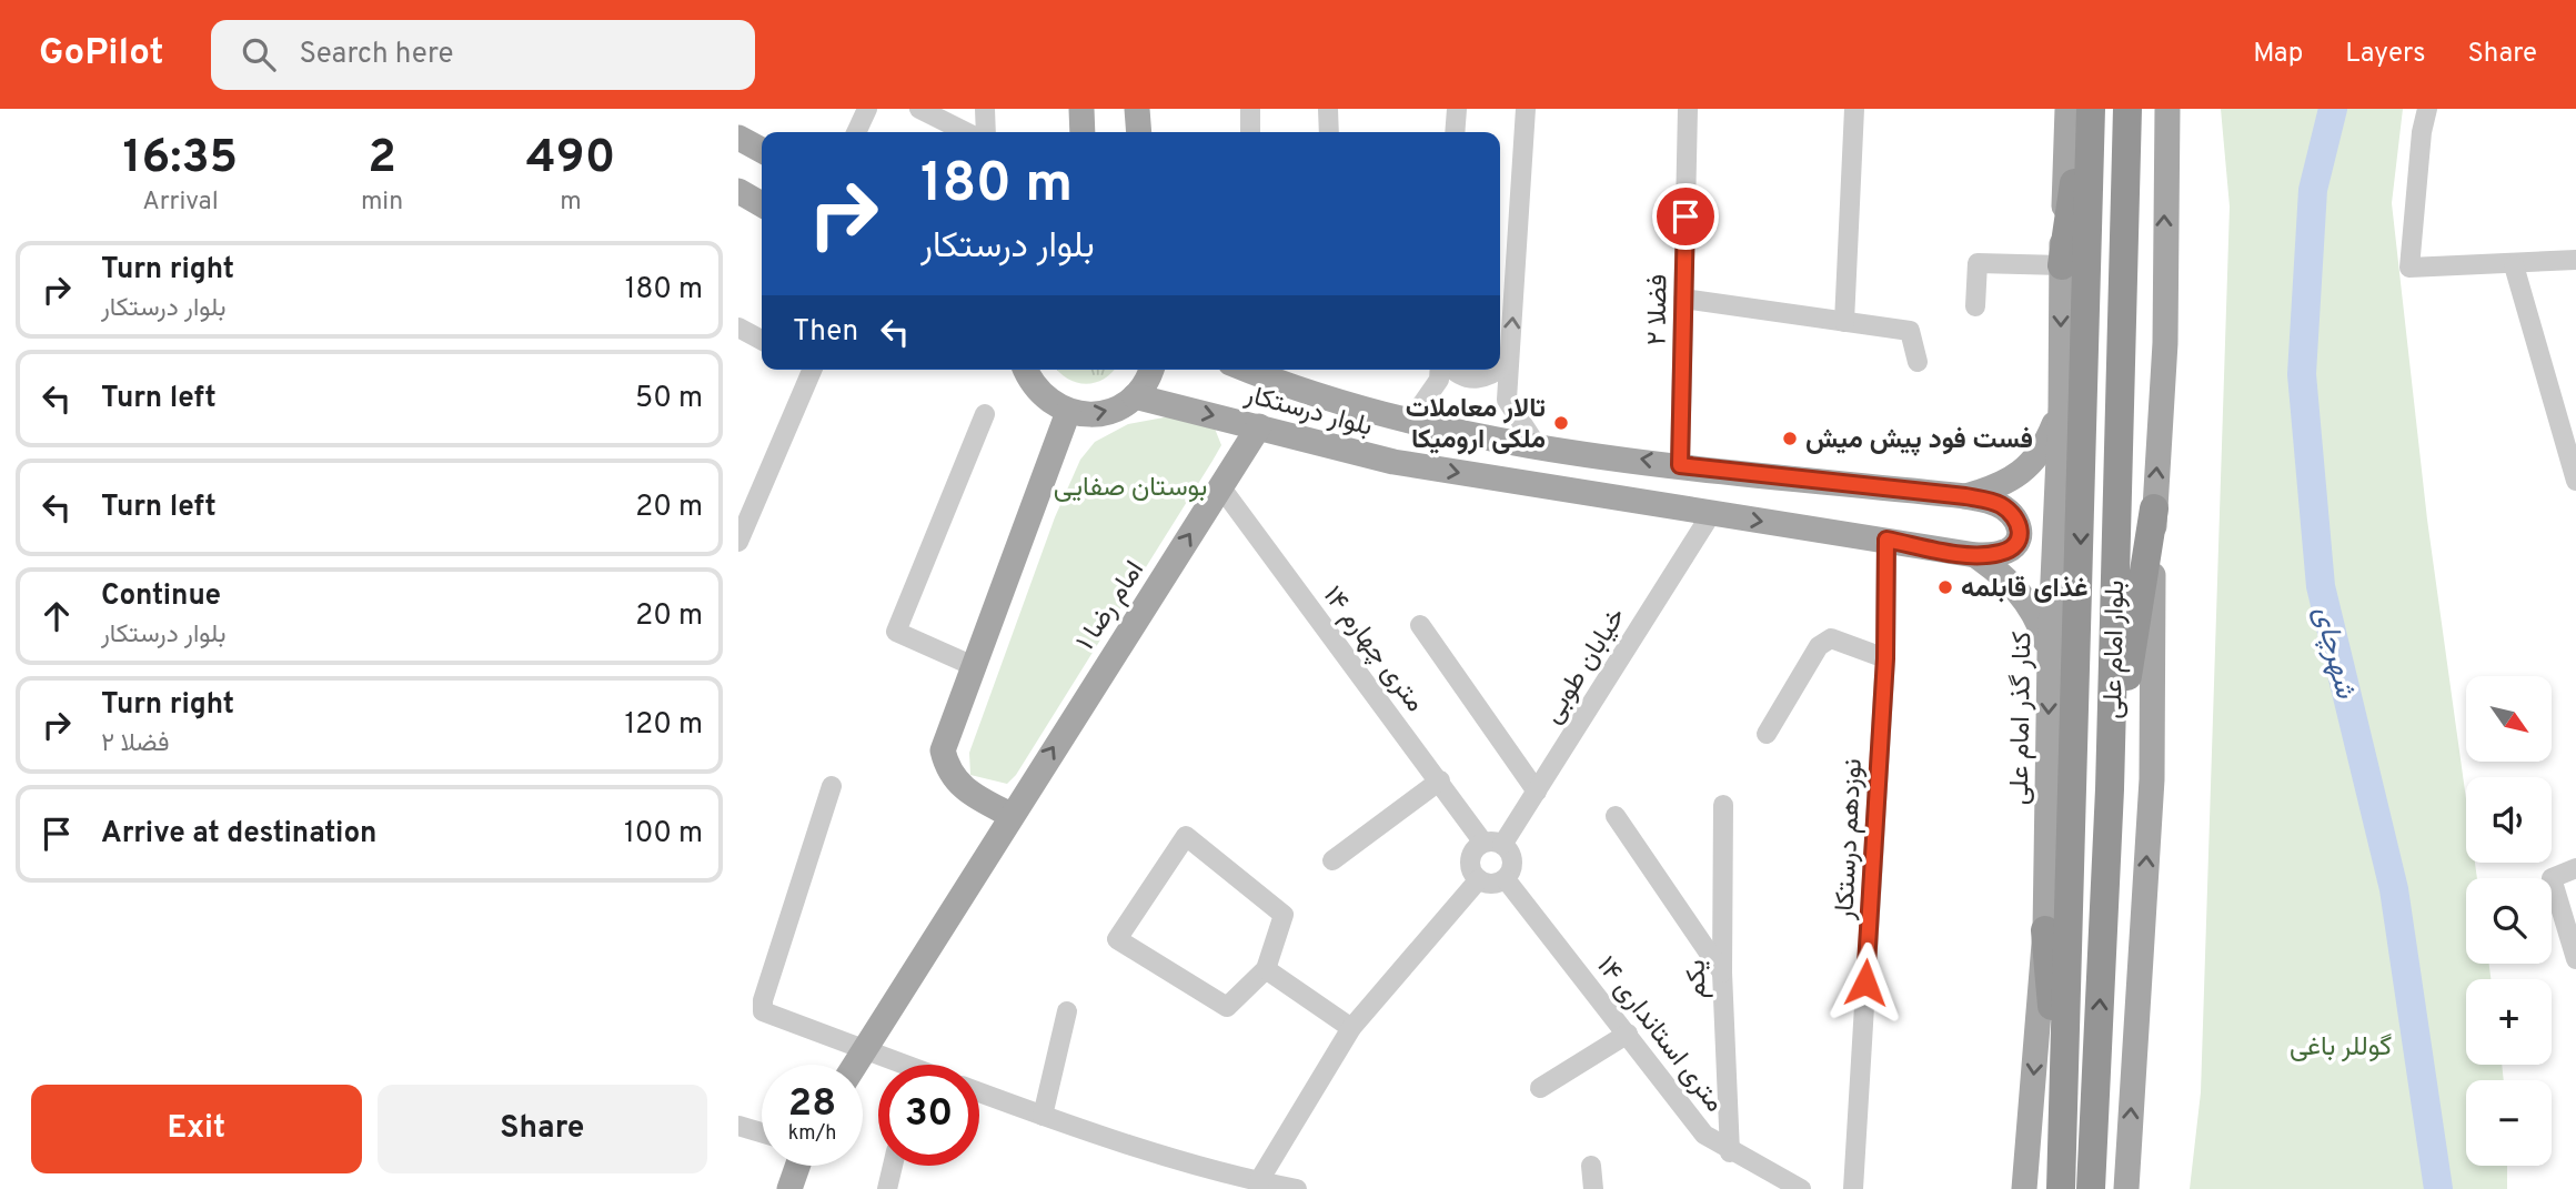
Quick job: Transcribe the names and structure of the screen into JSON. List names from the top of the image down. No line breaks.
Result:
{"streets":{"highway":["بلوار امام علی"],"main road":["بلوار درستکار","امام رضا ۱","کنار گذر امام علی"],"street":["فضلا ۲","۱۴ متری چهارم","خیابان طوبی","نوزدهم درستکار","یکم","۱۴ متری استانداری"]},"crossings":[["فضلا ۲","بلوار درستکار"],["بلوار درستکار","امام رضا ۱"],["بلوار درستکار","خیابان طوبی"],["بلوار درستکار","نوزدهم درستکار"],["امام رضا ۱","۱۴ متری چهارم"],["۱۴ متری چهارم","خیابان طوبی"],["۱۴ متری چهارم","۱۴ متری استانداری"],["خیابان طوبی","۱۴ متری استانداری"],["یکم","۱۴ متری استانداری"]],"water":["شهرچای"],"parks":["بوستان صفایی","گوللر باغی"],"places":["تالار معاملات ملکی ارومیکا","فست فود پیش میش","غذای قابلمه"],"north":"bottom right","page":{"header":"GoPilot","search":"Search here","nav":["Map","Layers","Share"],"eta":["16:35","Arrival","2","min","490","m"],"turn":["180 m","بلوار درستکار"],"list":[{"name":"Turn right","note":"بلوار درستکار","value":"180 m"},{"name":"Turn left","value":"50 m"},{"name":"Turn left","value":"20 m"},{"name":"Continue","note":"بلوار درستکار","value":"20 m"},{"name":"Turn right","note":"فضلا ۲","value":"120 m"},{"name":"Arrive at destination","value":"100 m"}],"then":"Then","map_buttons":["+","−"],"speed":"28 km/h","limit":"30","buttons":["Exit","Share"]}}
